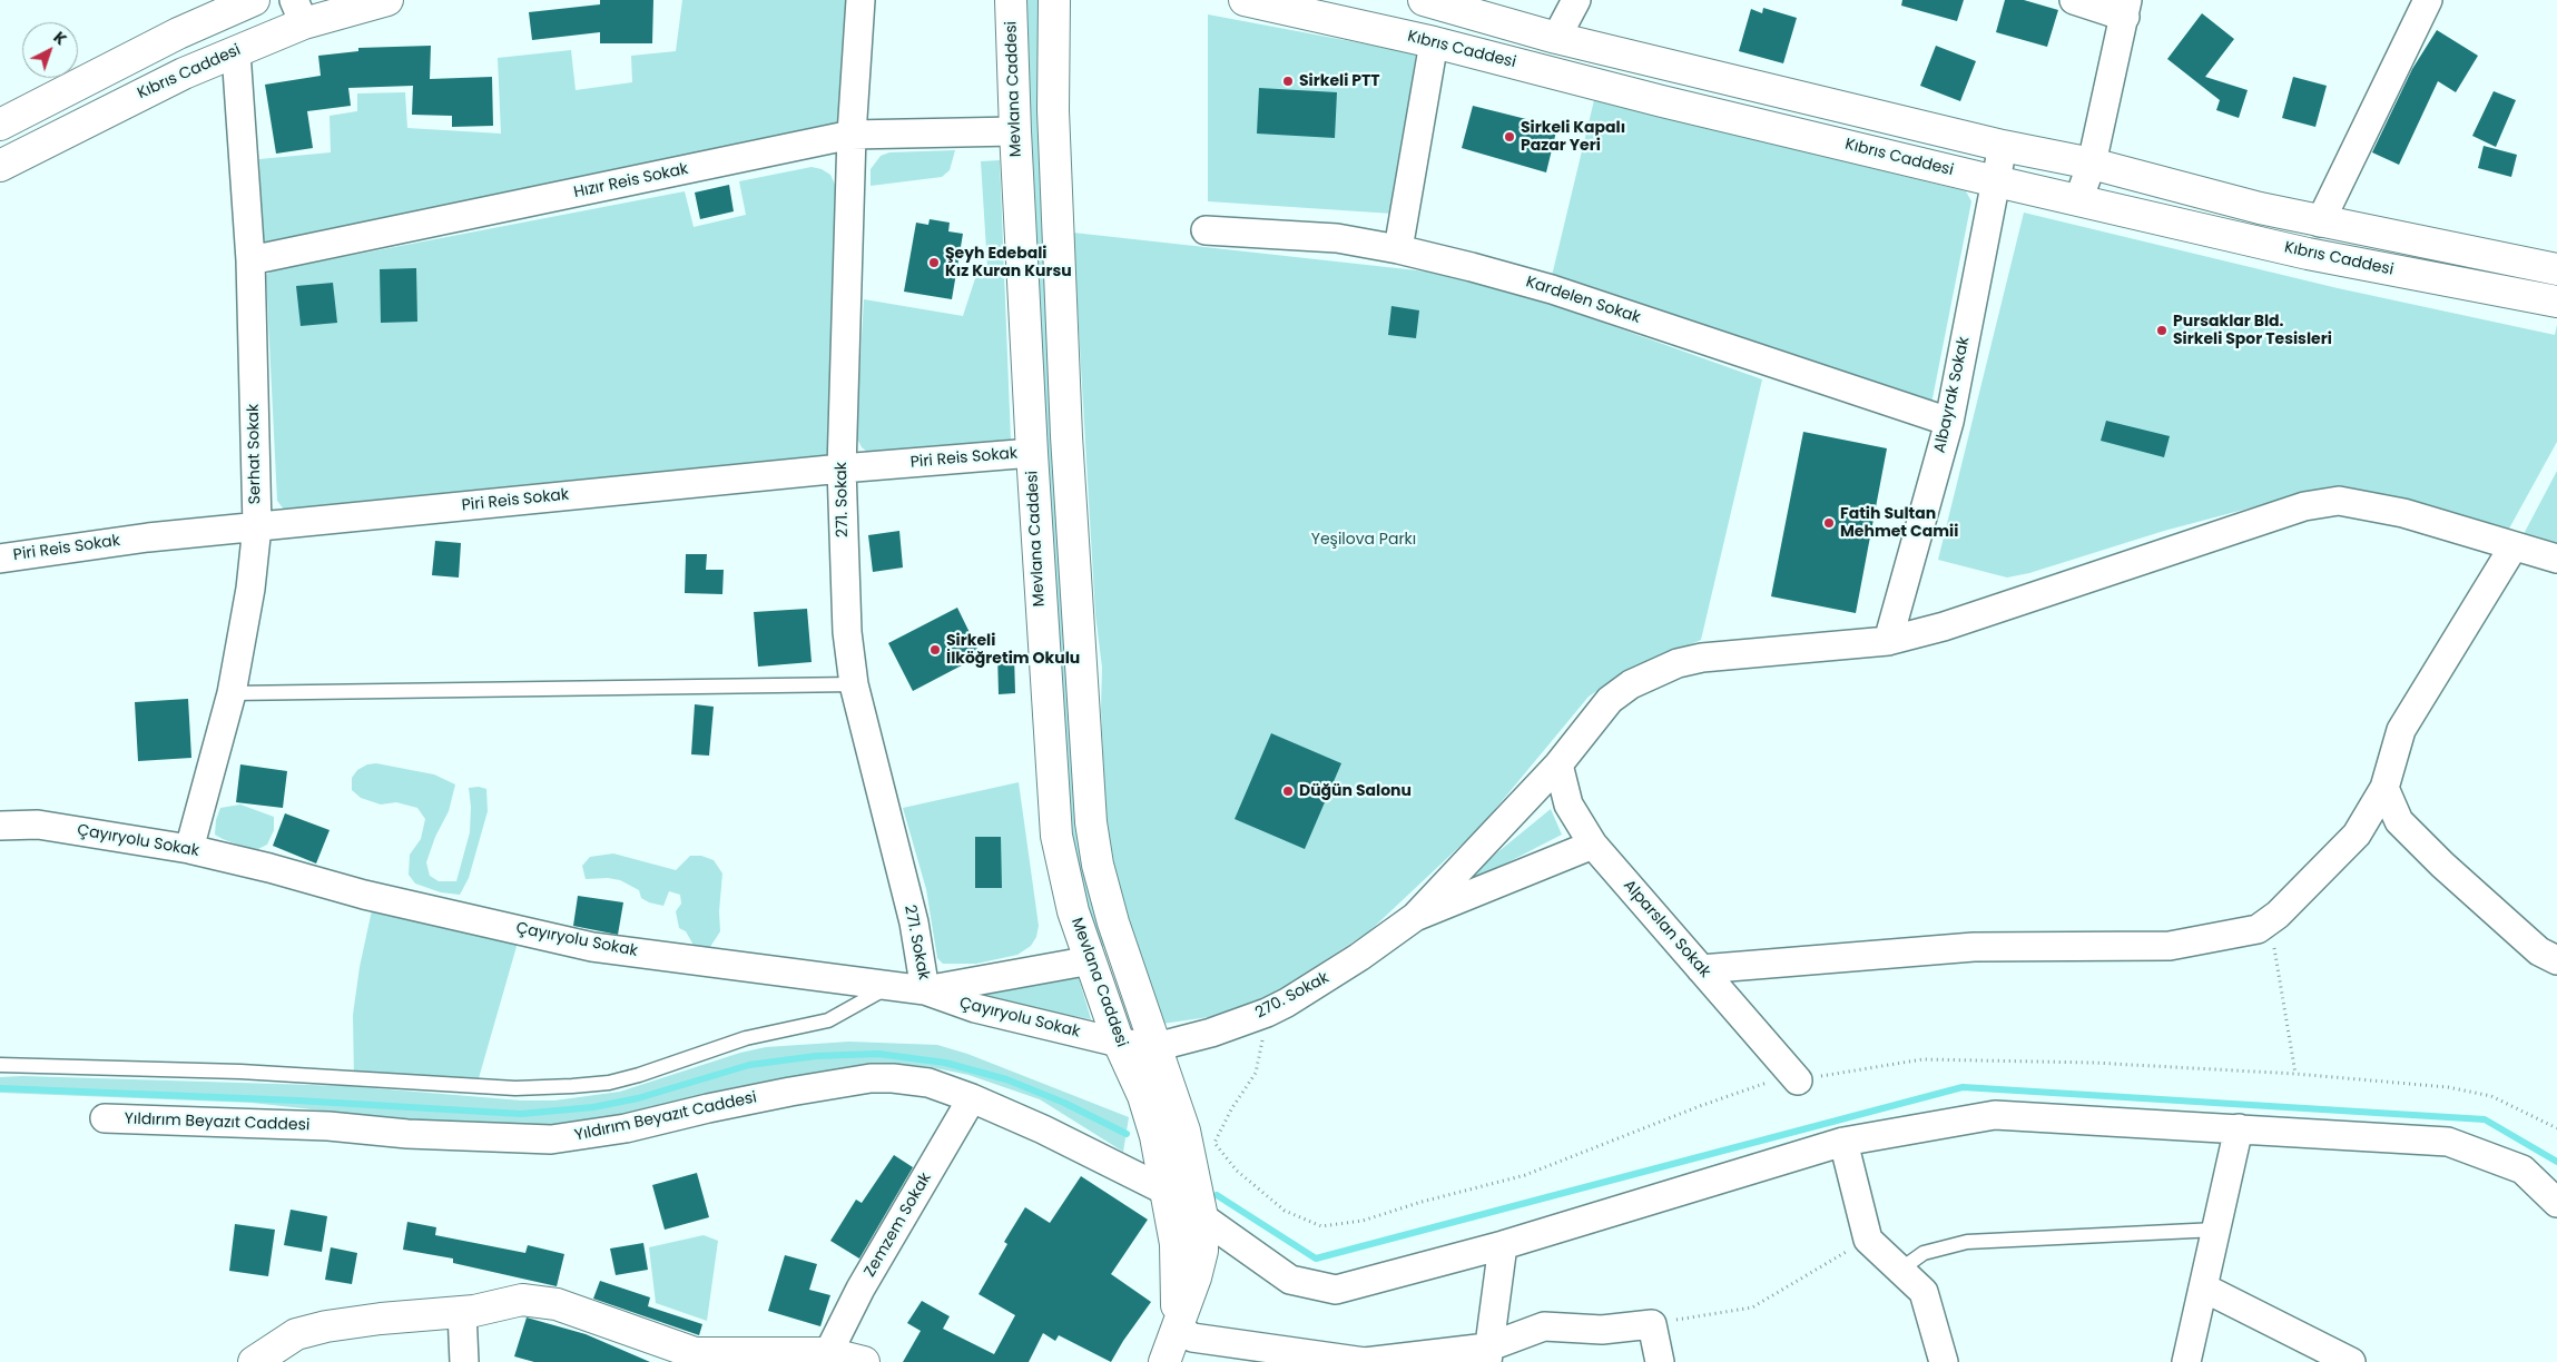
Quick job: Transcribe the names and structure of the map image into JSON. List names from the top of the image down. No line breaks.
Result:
{"streets":{"street":["Kıbrıs Caddesi","Mevlana Caddesi","Hızır Reis Sokak","Kardelen Sokak","Albayrak Sokak","Serhat Sokak","Piri Reis Sokak","271. Sokak","Çayıryolu Sokak","Alparslan Sokak","270. Sokak","Yıldırım Beyazıt Caddesi","Zemzem Sokak"]},"crossings":[["Kıbrıs Caddesi","Albayrak Sokak"],["Kıbrıs Caddesi","Serhat Sokak"],["Mevlana Caddesi","Hızır Reis Sokak"],["Mevlana Caddesi","Piri Reis Sokak"],["Mevlana Caddesi","Çayıryolu Sokak"],["Mevlana Caddesi","Yıldırım Beyazıt Caddesi"],["Hızır Reis Sokak","Serhat Sokak"],["Hızır Reis Sokak","271. Sokak"],["Kardelen Sokak","Albayrak Sokak"],["Serhat Sokak","Piri Reis Sokak"],["Serhat Sokak","Çayıryolu Sokak"],["Piri Reis Sokak","271. Sokak"],["271. Sokak","Çayıryolu Sokak"],["Çayıryolu Sokak","270. Sokak"],["Yıldırım Beyazıt Caddesi","Zemzem Sokak"]],"parks":["Yeşilova Parkı"],"places":["Sirkeli PTT","Sirkeli Kapalı Pazar Yeri","Şeyh Edebali Kız Kuran Kursu","Pursaklar Bld. Sirkeli Spor Tesisleri","Fatih Sultan Mehmet Camii","Sirkeli İlköğretim Okulu","Düğün Salonu"],"north":"top right"}
